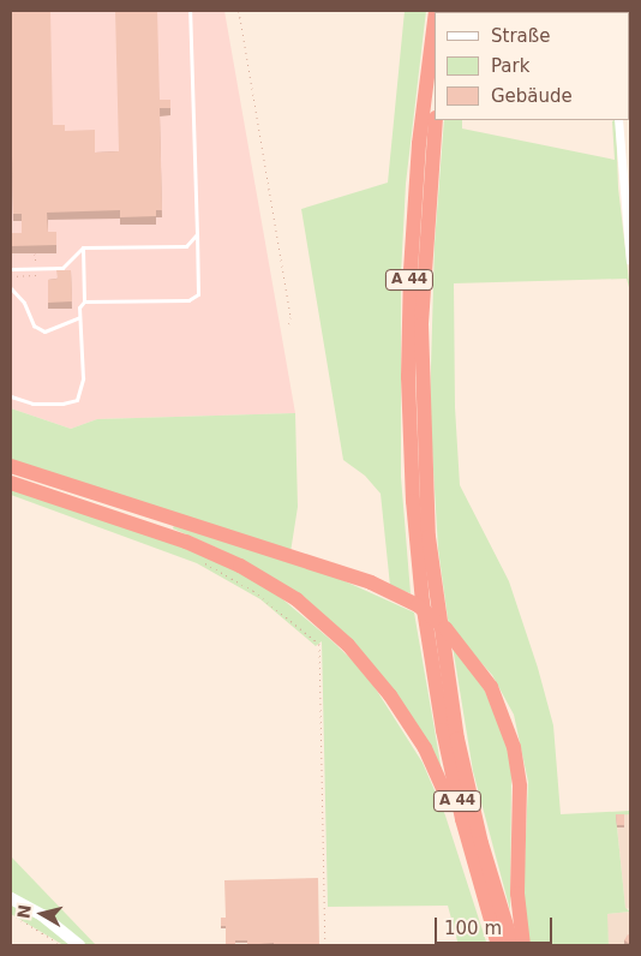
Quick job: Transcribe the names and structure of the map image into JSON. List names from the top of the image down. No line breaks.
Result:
{"streets":{"highway":["A 44"]},"legend":["Straße","Park","Gebäude"],"scale_bar":"100 m","north":"left"}
